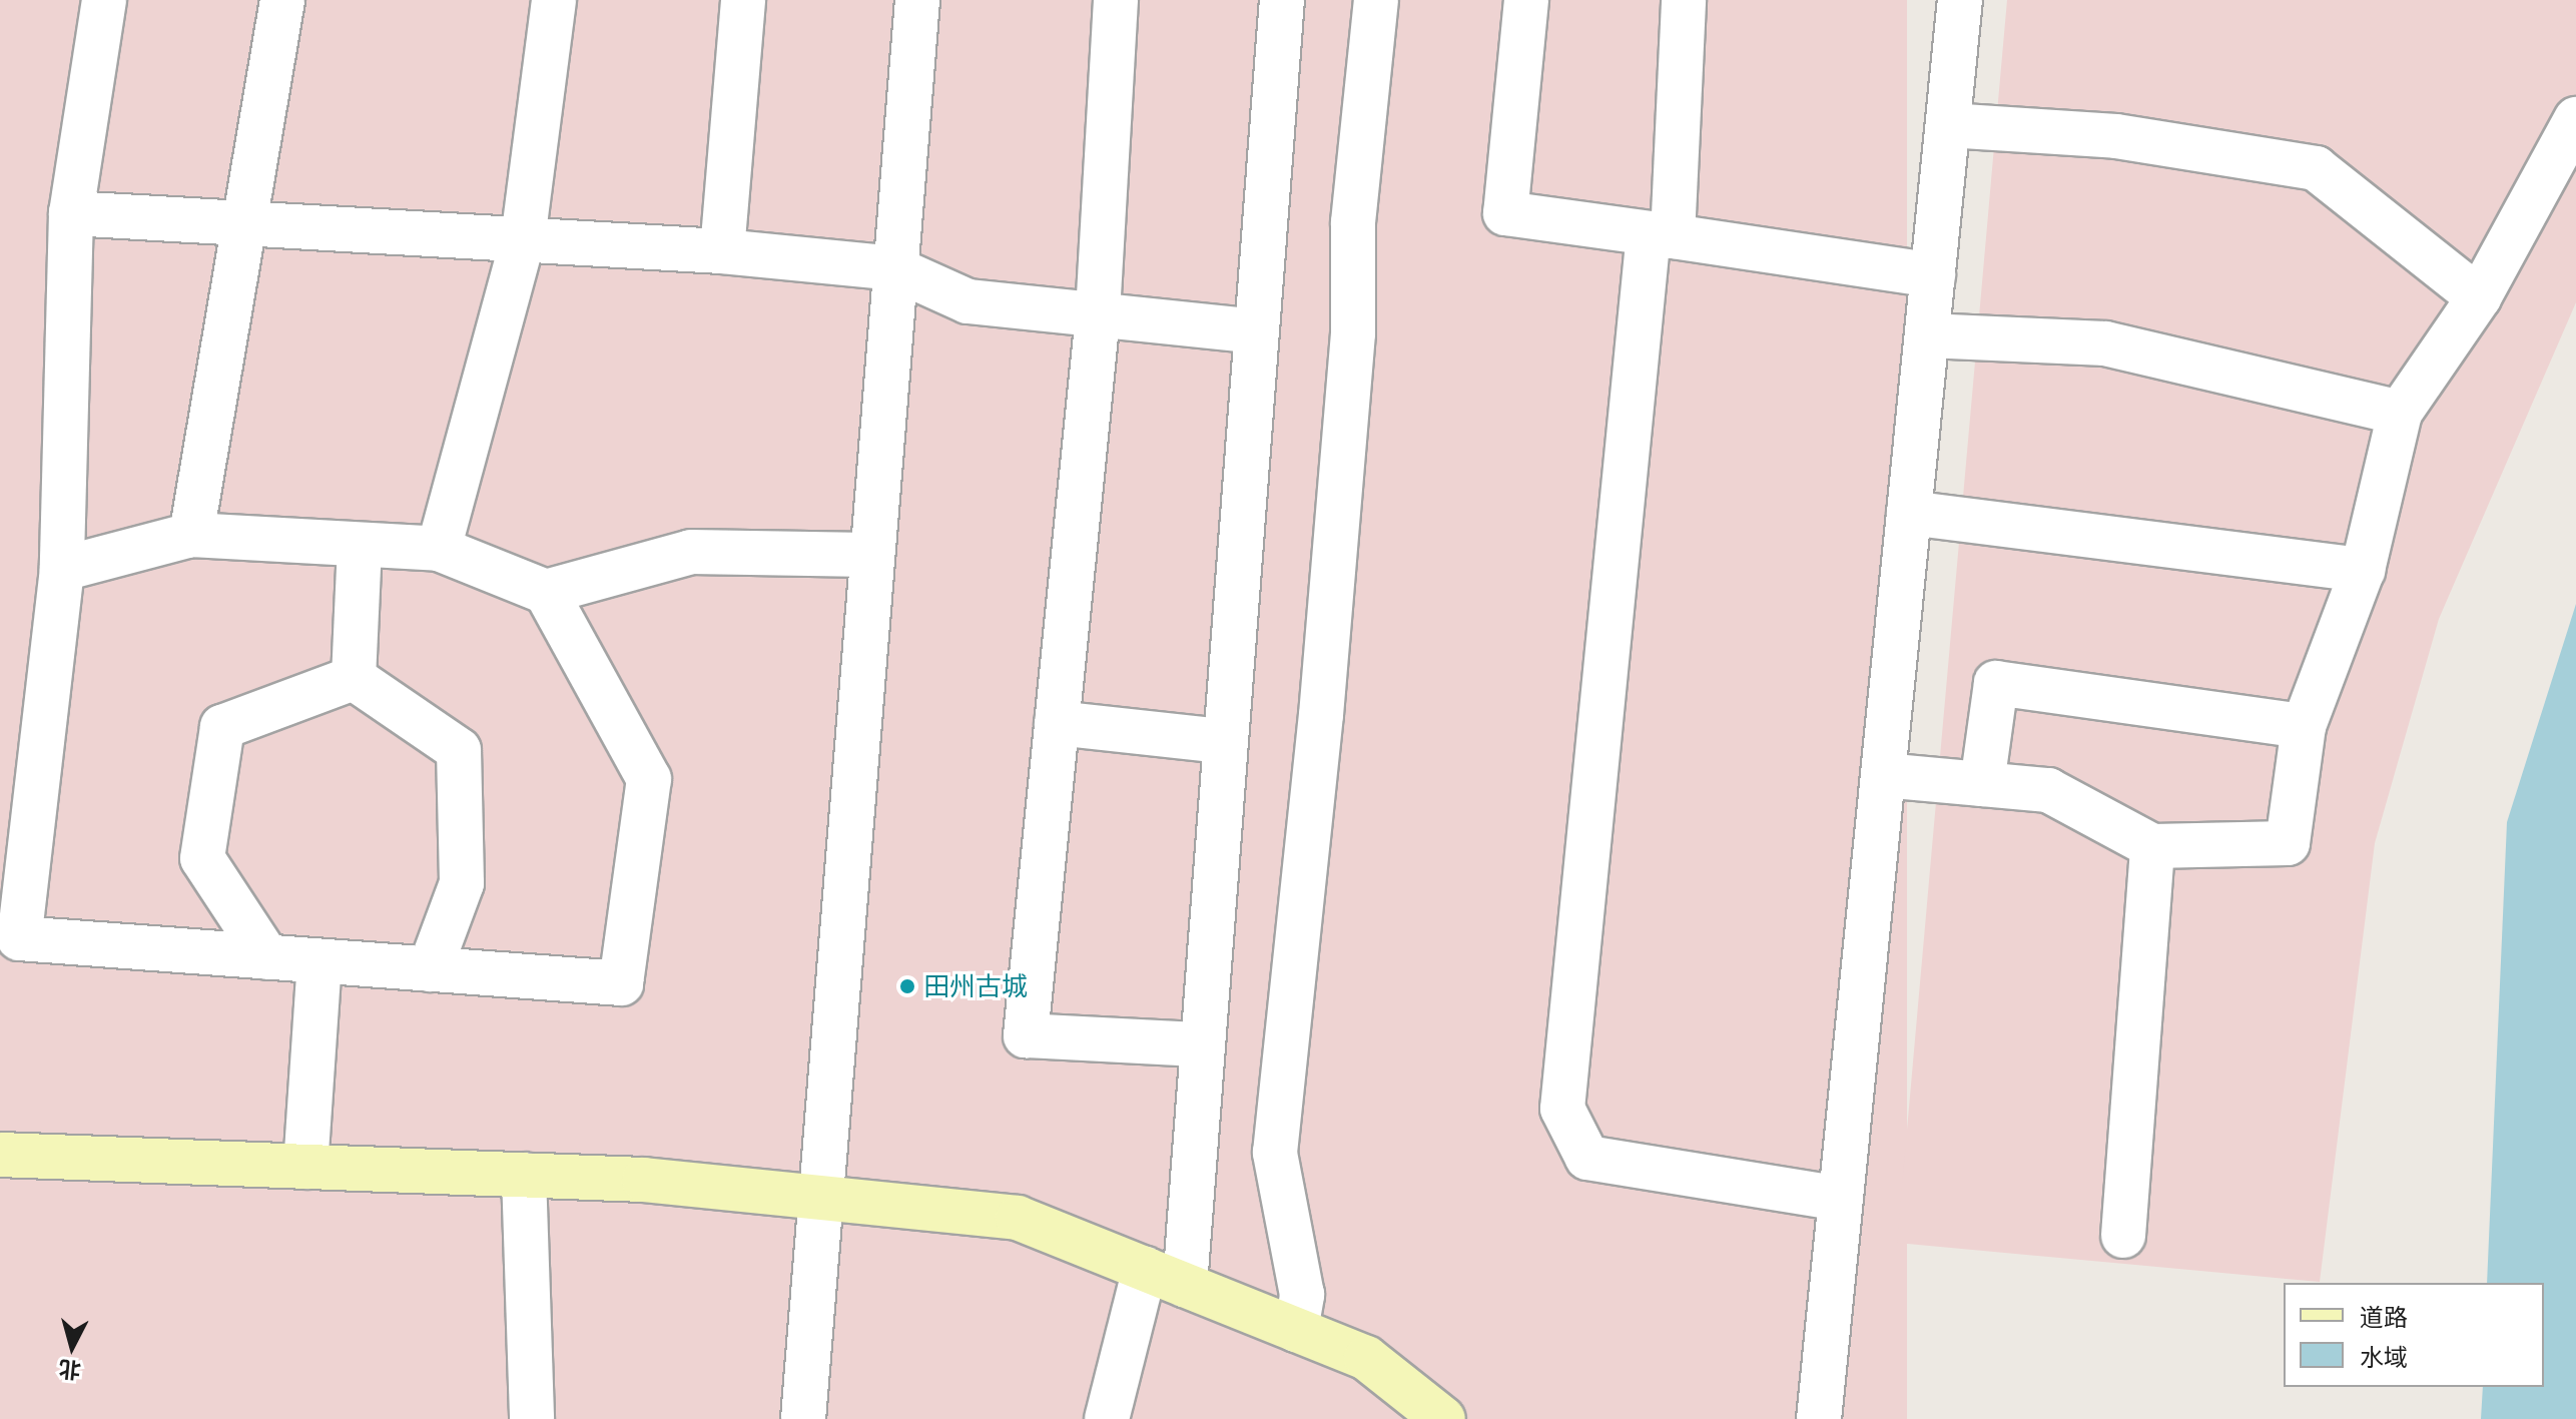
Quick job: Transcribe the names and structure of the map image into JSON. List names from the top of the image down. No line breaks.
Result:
{"places":["田州古城"],"legend":["道路","水域"],"north":"bottom"}
